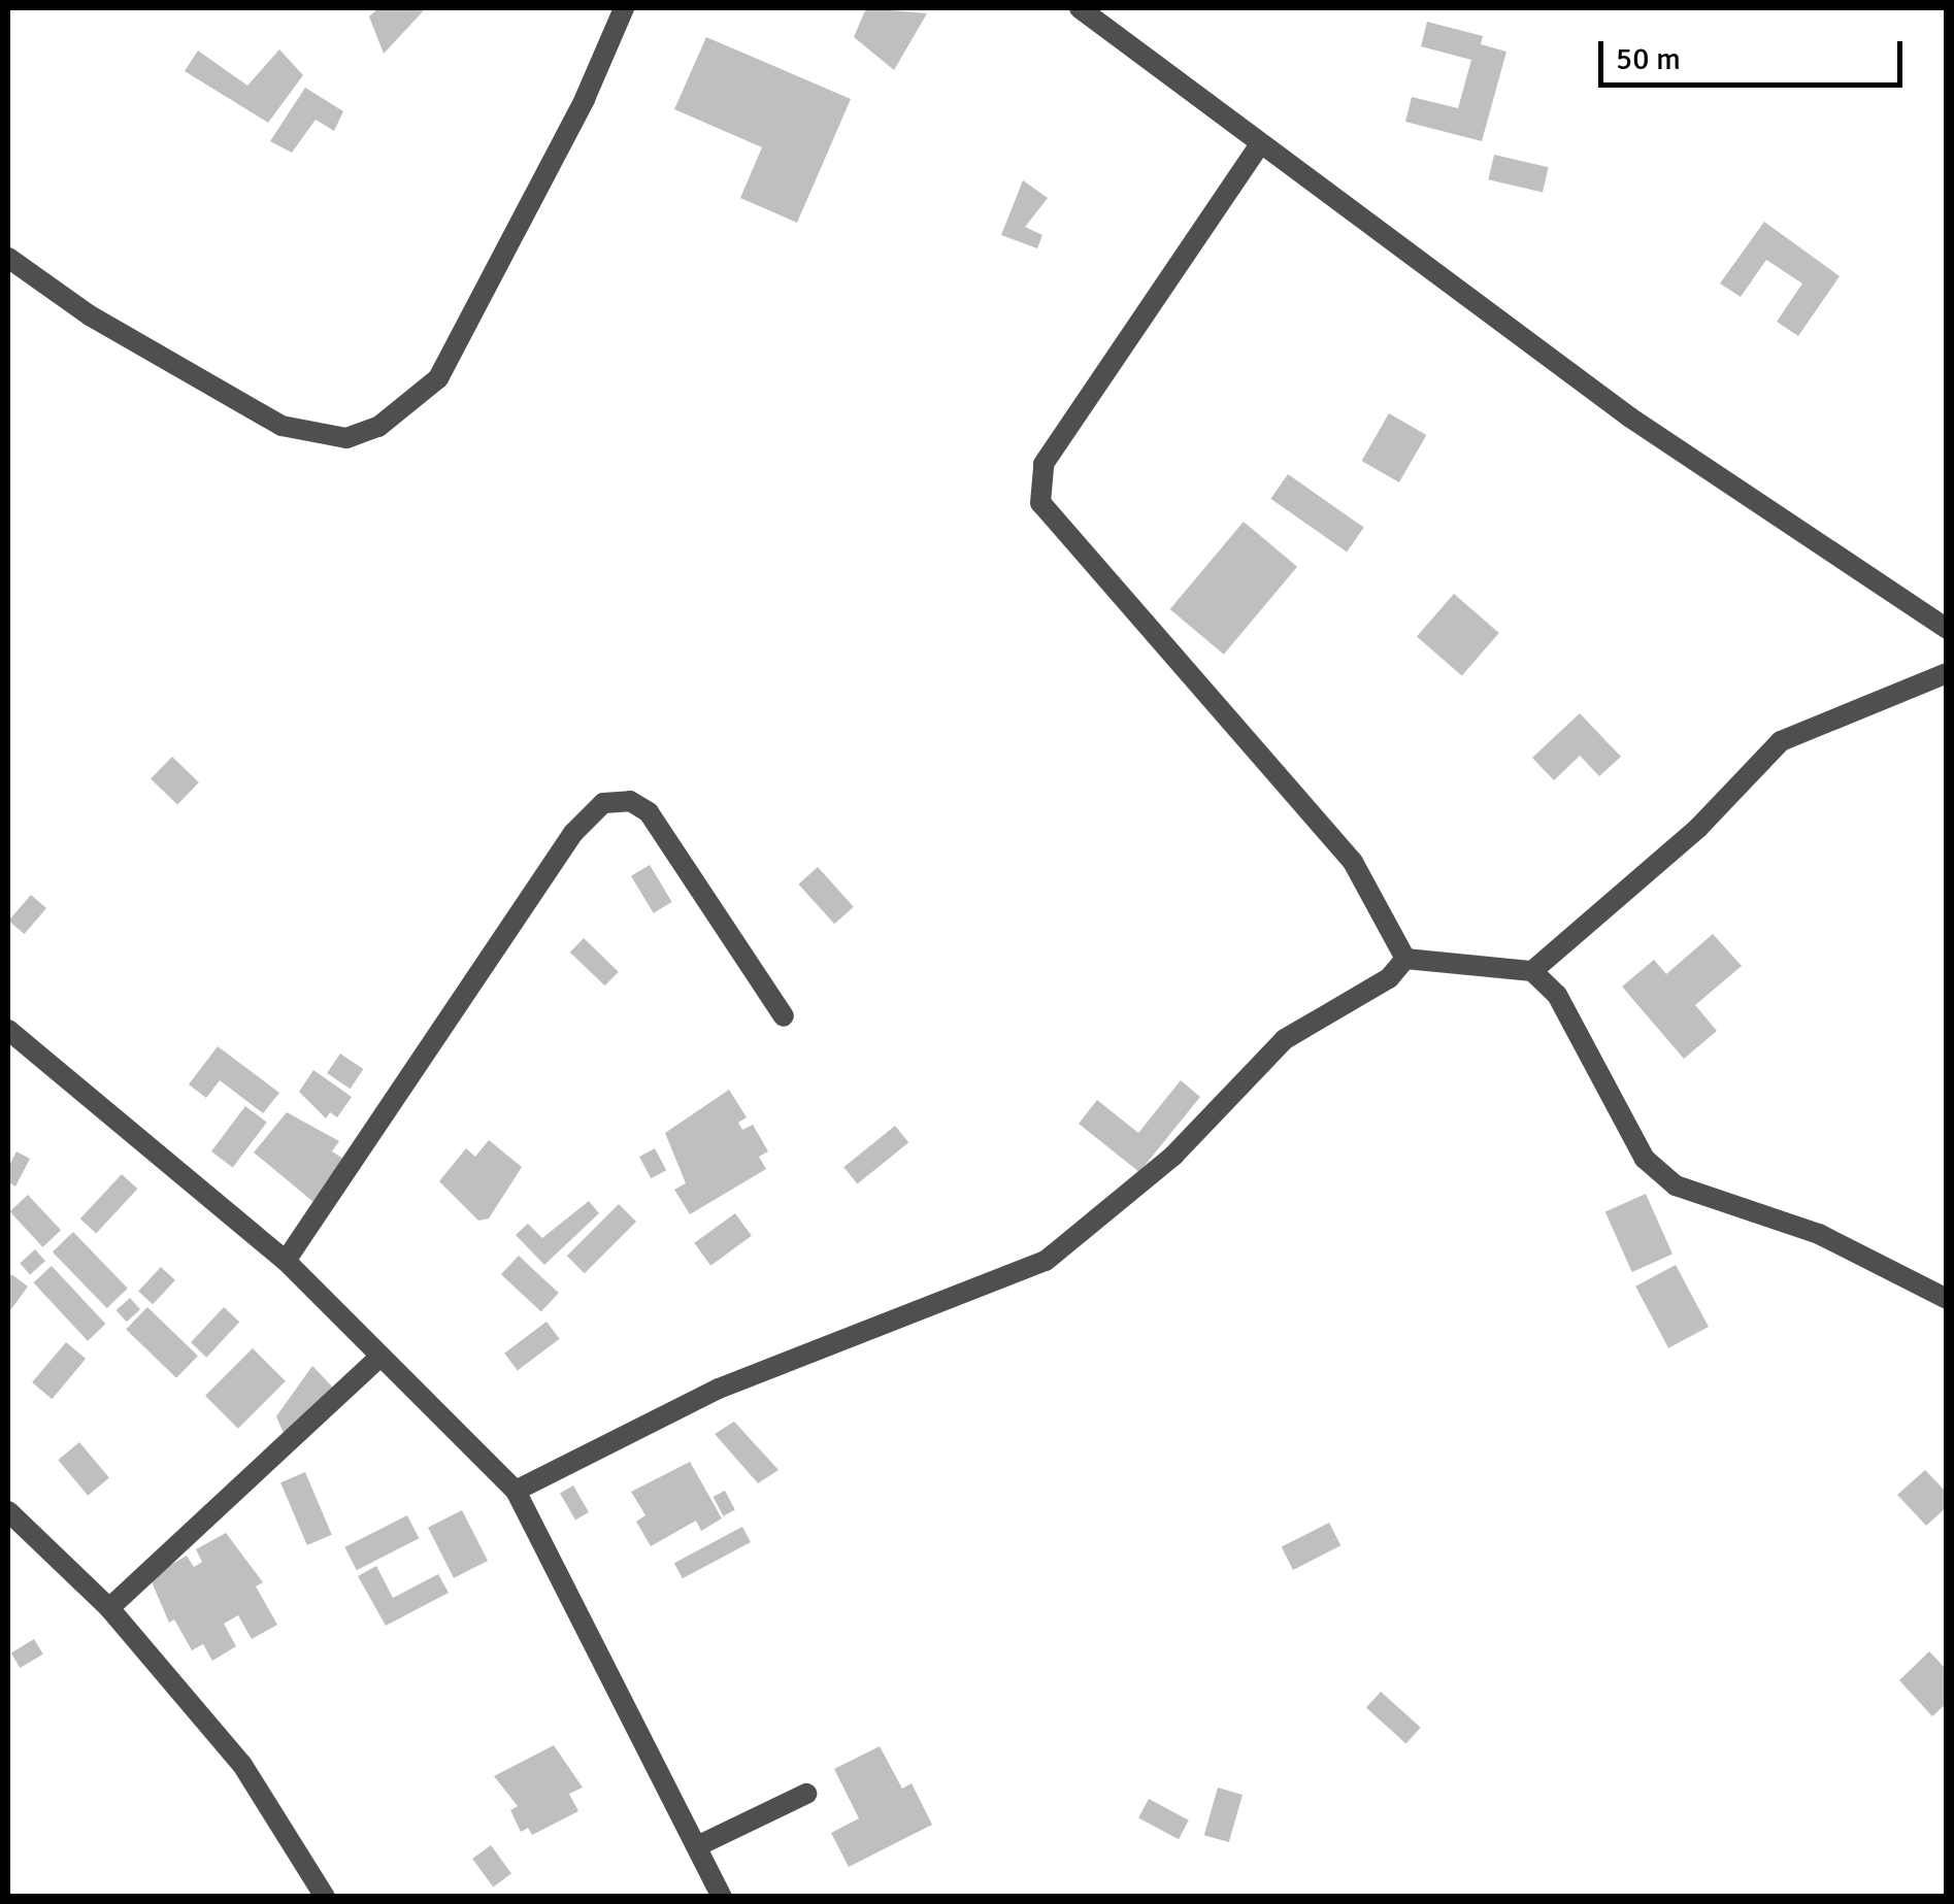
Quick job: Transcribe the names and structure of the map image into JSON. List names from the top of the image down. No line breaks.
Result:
{"scale_bar":"50 m"}
